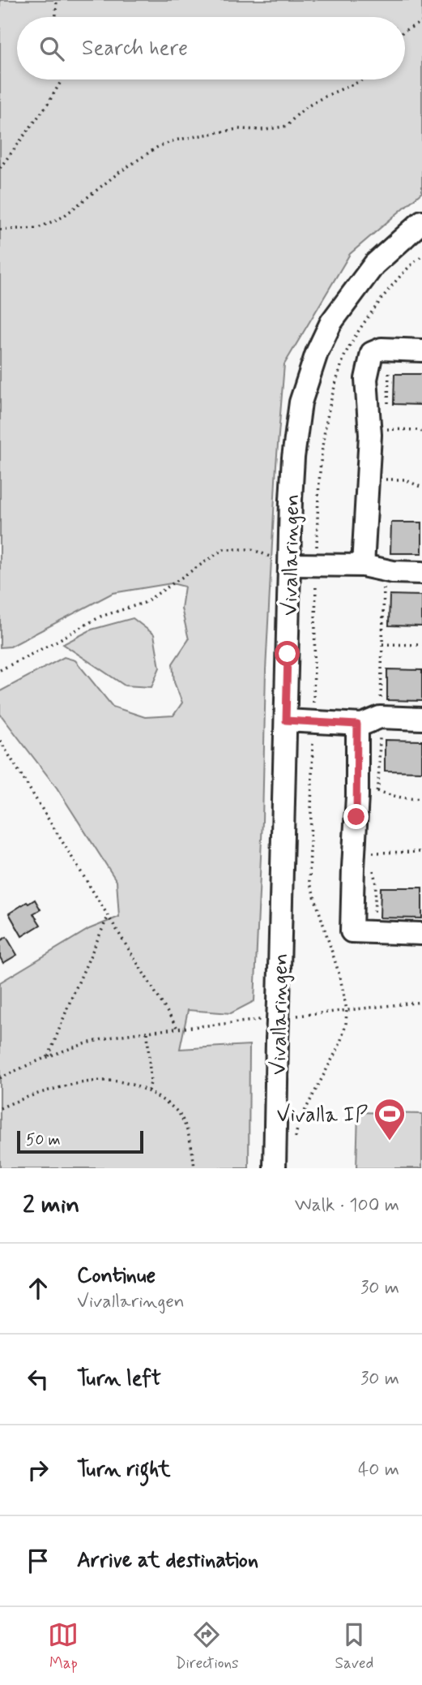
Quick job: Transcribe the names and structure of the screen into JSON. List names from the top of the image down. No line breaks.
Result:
{"streets":{"street":["Vivallaringen"]},"places":{"sports":["Vivalla IP"]},"scale_bar":"50 m","page":{"search":"Search here","scale":"50 m","heading":["2 min","Walk · 100 m"],"list":[["Continue","Vivallaringen","30 m"],["Turn left","30 m"],["Turn right","40 m"],"Arrive at destination"],"nav":["Map","Directions","Saved"]}}
